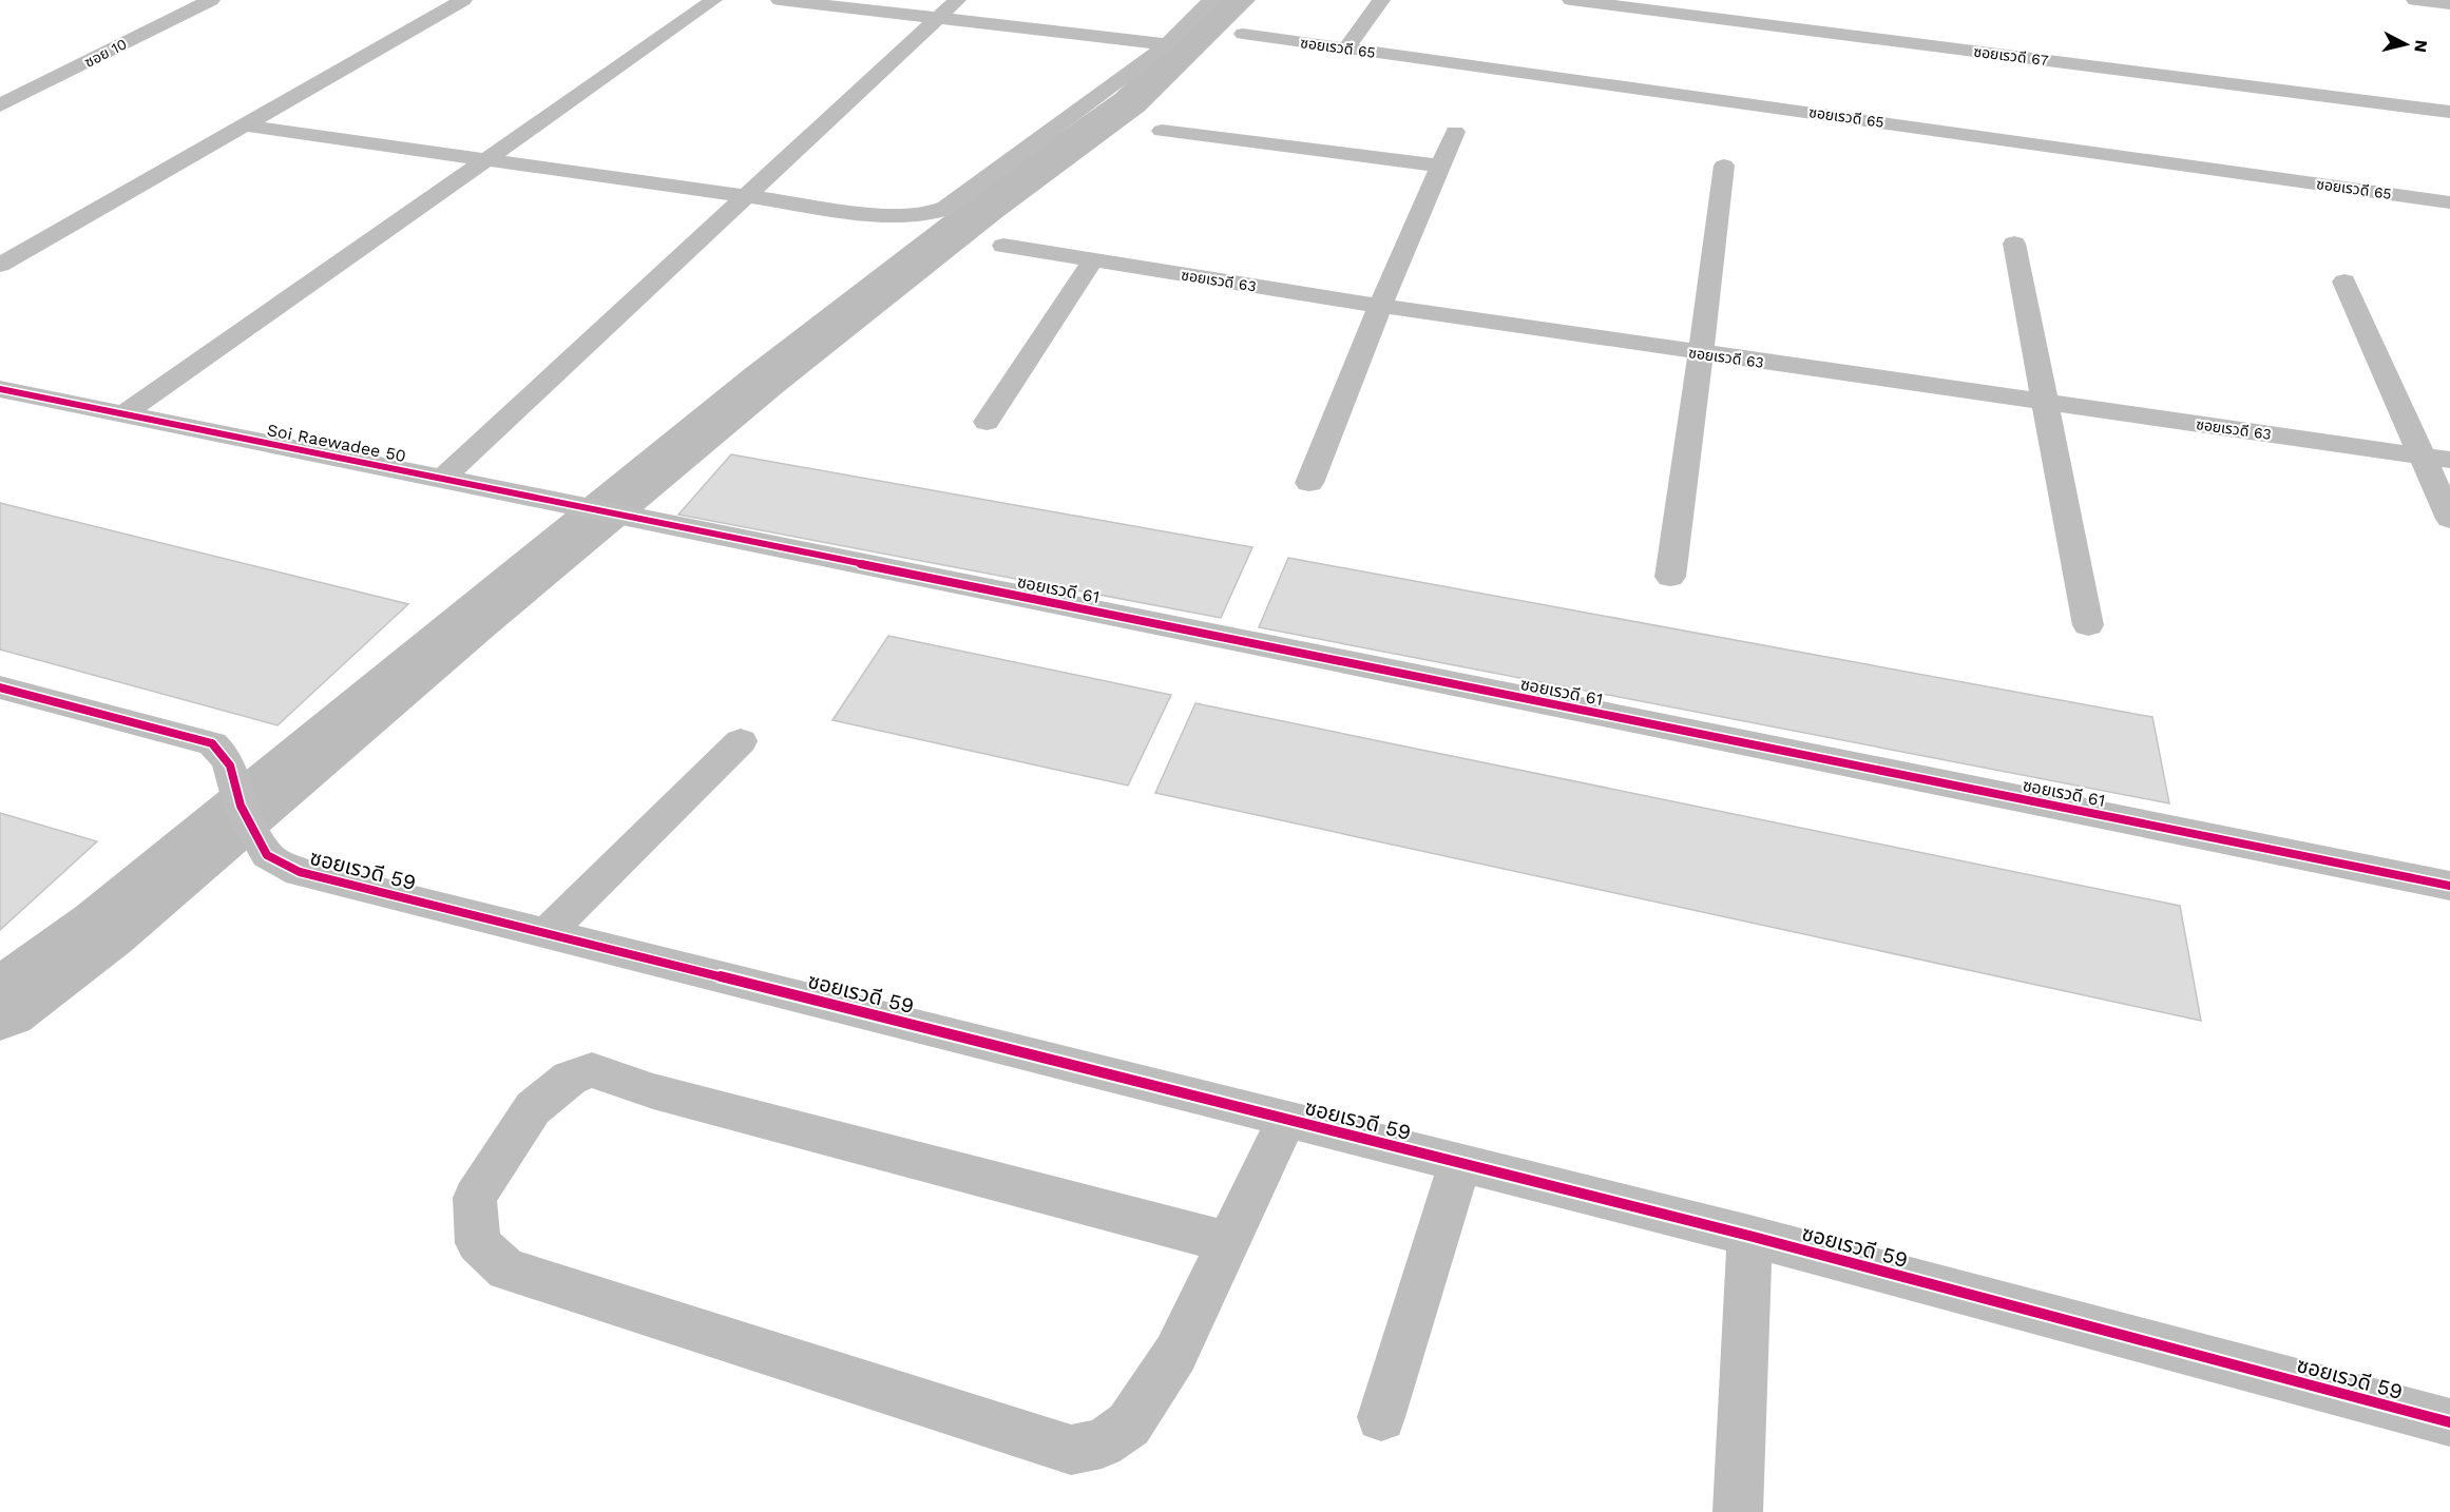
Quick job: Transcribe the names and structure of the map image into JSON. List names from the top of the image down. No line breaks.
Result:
{"streets":{"street":["ซอยเรวดี 65","ซอย 10","ซอยเรวดี 67","ซอยเรวดี 63","Soi Raewadee 50","ซอยเรวดี 61","ซอยเรวดี 59"]},"crossings":[["Soi Raewadee 50","ซอยเรวดี 61"]],"north":"right"}
